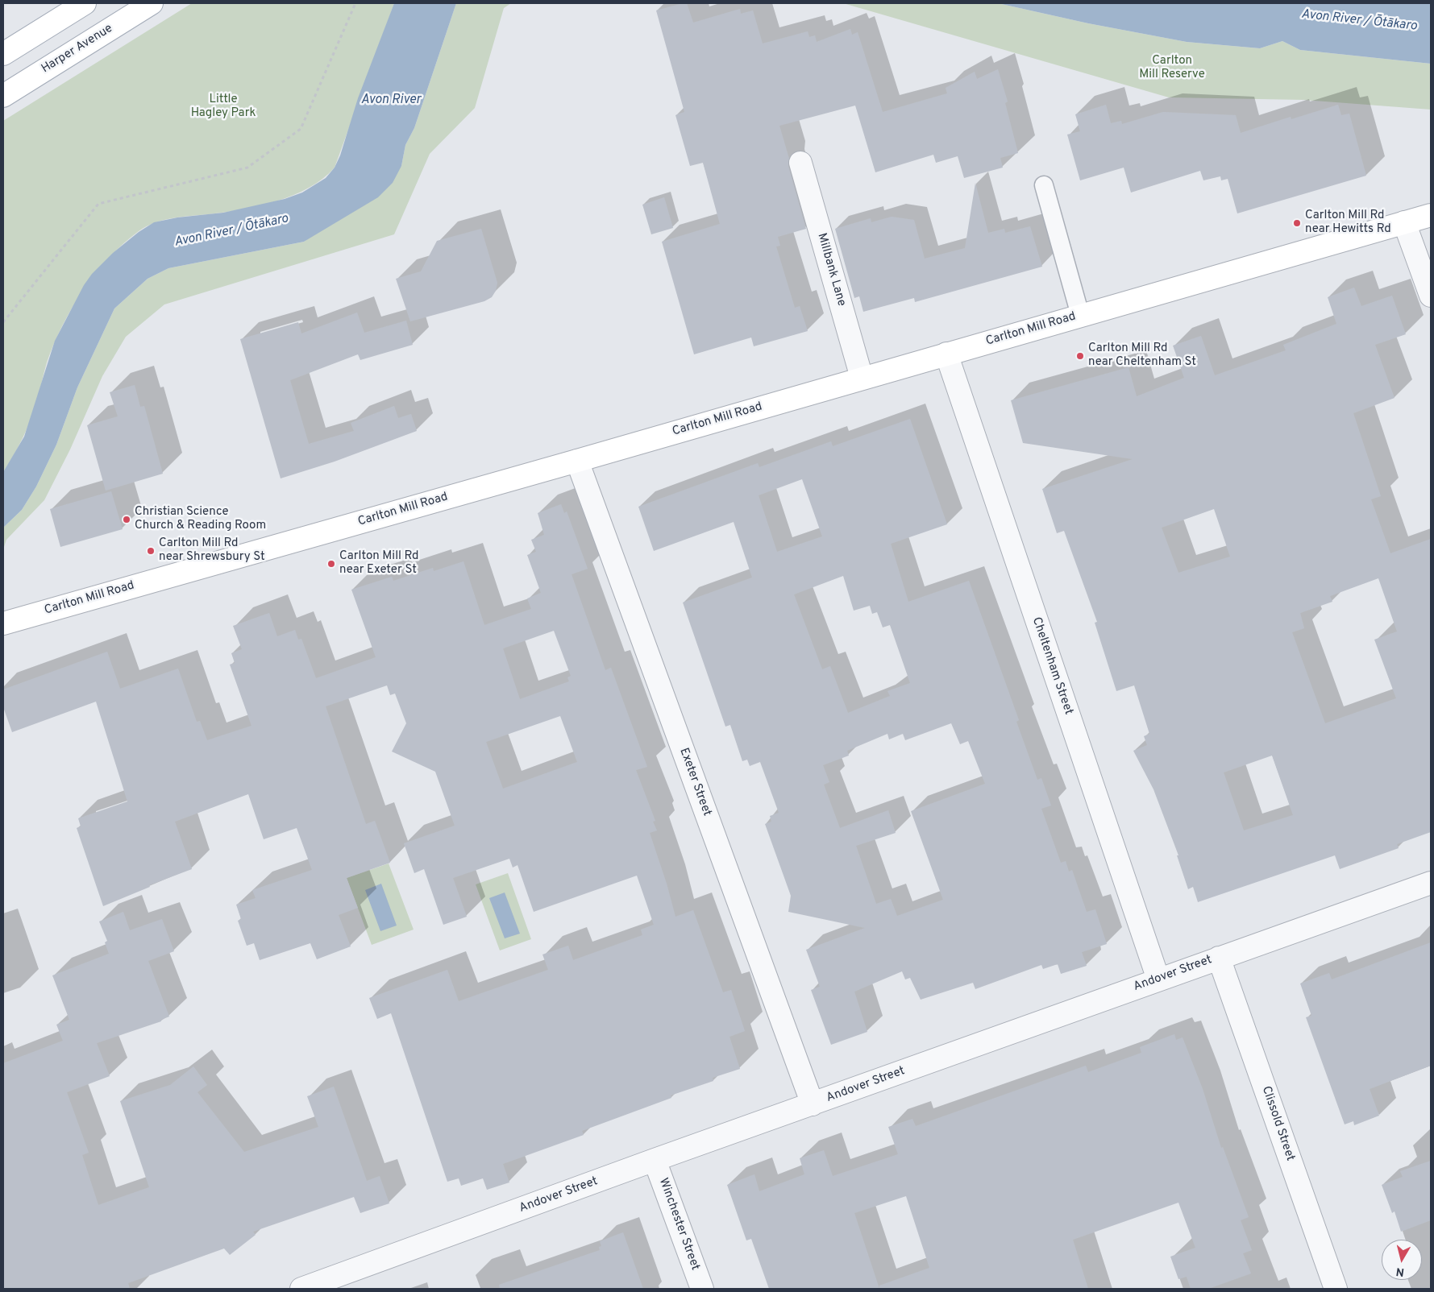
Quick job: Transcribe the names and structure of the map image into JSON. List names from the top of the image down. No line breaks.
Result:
{"streets":{"main road":["Harper Avenue","Carlton Mill Road"],"street":["Millbank Lane","Cheltenham Street","Exeter Street","Andover Street","Clissold Street","Winchester Street"]},"crossings":[["Millbank Lane","Carlton Mill Road"],["Carlton Mill Road","Cheltenham Street"],["Carlton Mill Road","Exeter Street"],["Cheltenham Street","Andover Street"],["Exeter Street","Andover Street"],["Andover Street","Clissold Street"],["Andover Street","Winchester Street"]],"water":["Avon River / Ōtākaro","Avon River"],"parks":["Carlton Mill Reserve","Little Hagley Park"],"places":["Carlton Mill Rd near Hewitts Rd","Carlton Mill Rd near Cheltenham St","Christian Science Church & Reading Room","Carlton Mill Rd near Shrewsbury St","Carlton Mill Rd near Exeter St"],"north":"bottom"}
